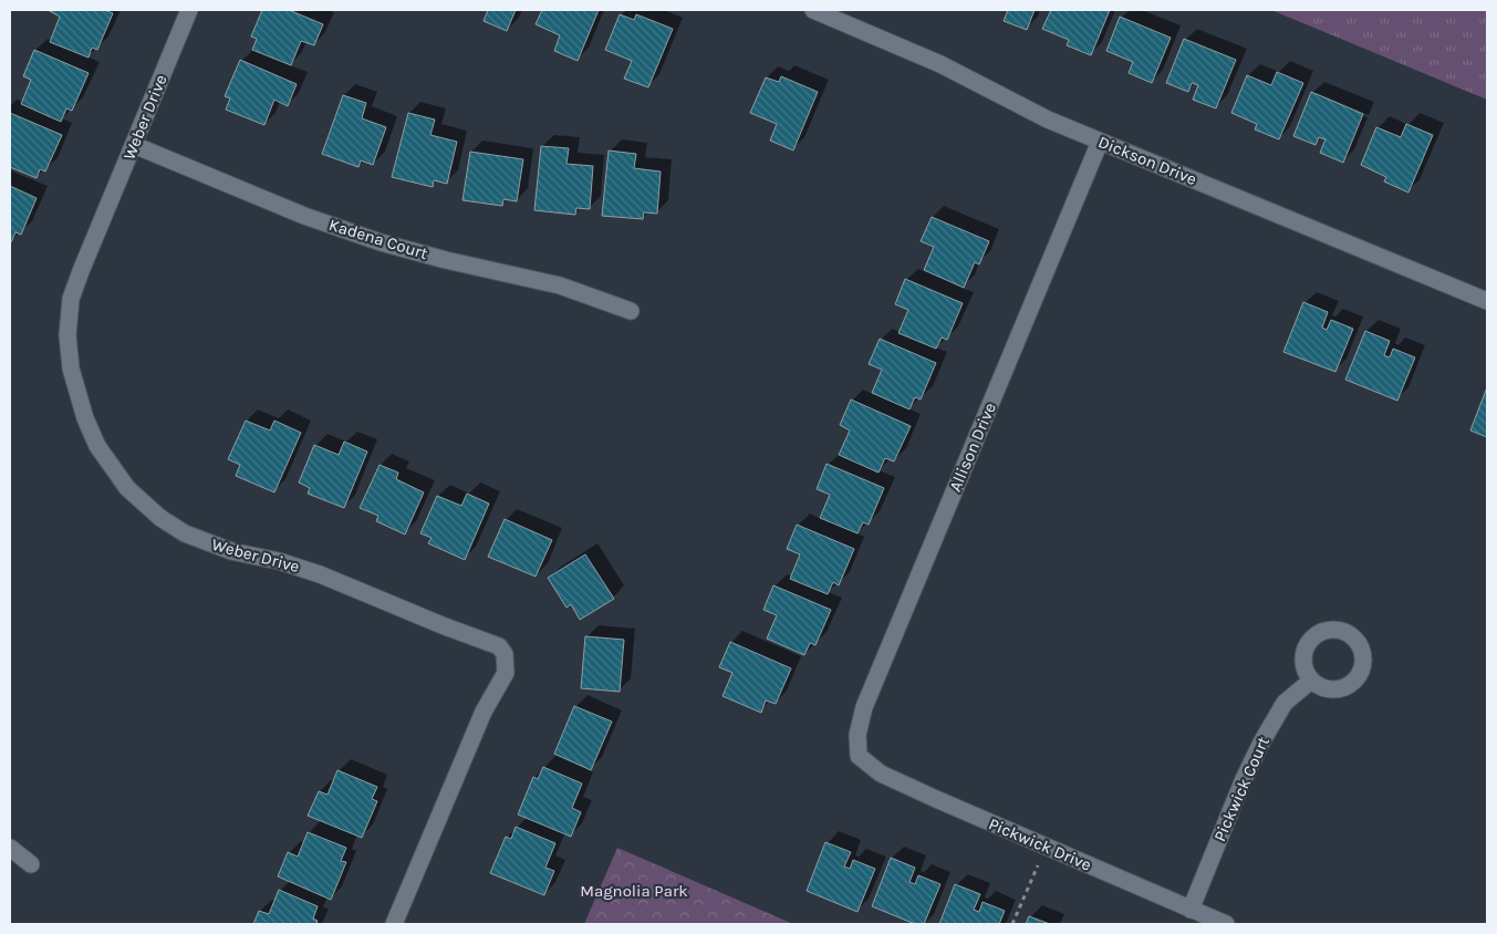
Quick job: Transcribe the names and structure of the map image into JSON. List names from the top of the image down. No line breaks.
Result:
{"streets":{"street":["Weber Drive","Dickson Drive","Kadena Court","Allison Drive","Pickwick Court","Pickwick Drive"]},"crossings":[["Weber Drive","Kadena Court"],["Dickson Drive","Allison Drive"],["Allison Drive","Pickwick Drive"],["Pickwick Court","Pickwick Drive"]],"parks":["Magnolia Park"]}
